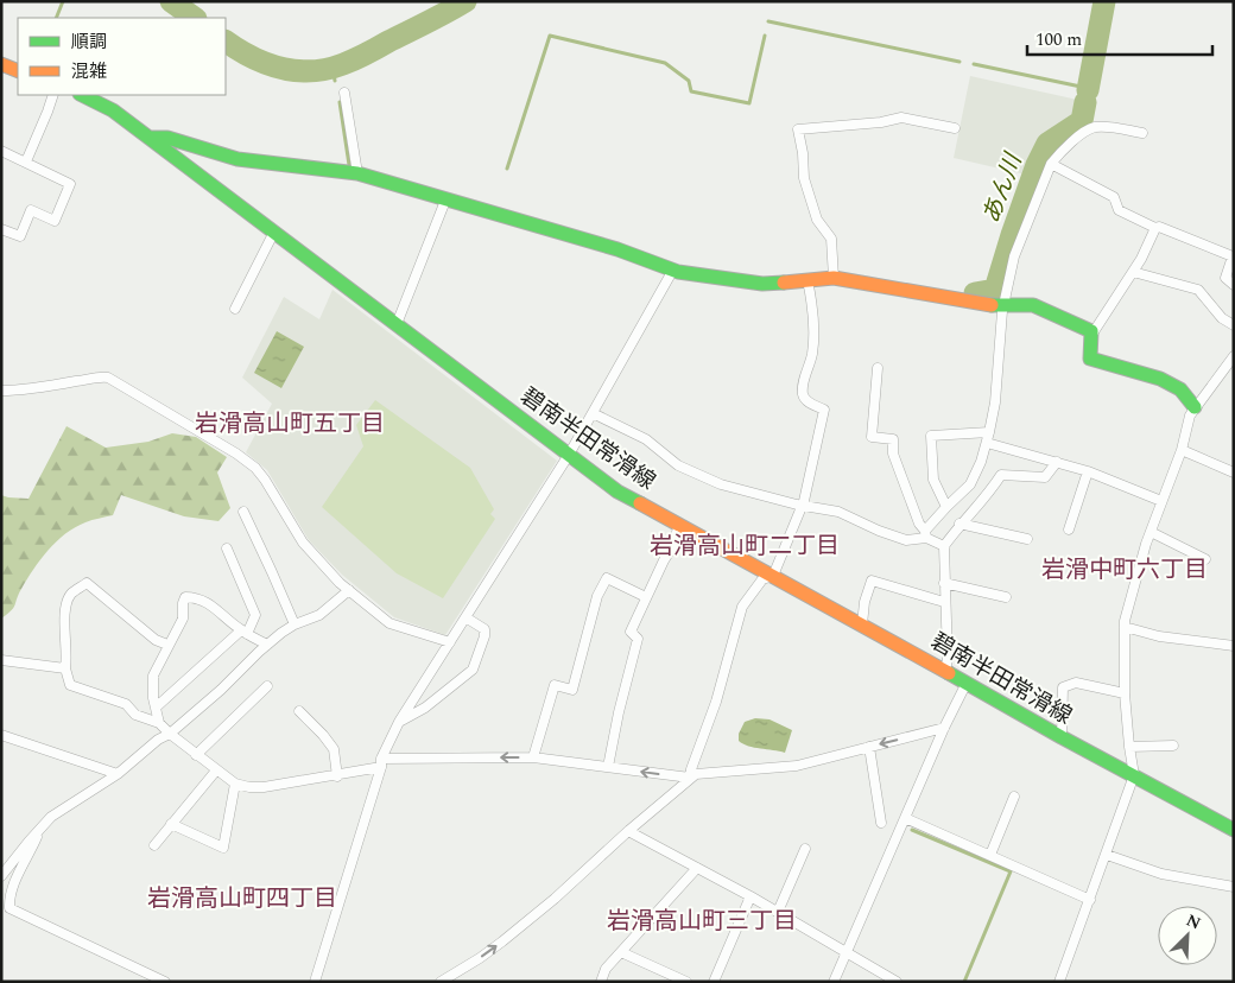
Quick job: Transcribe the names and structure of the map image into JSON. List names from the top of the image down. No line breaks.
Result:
{"streets":{"main road":["碧南半田常滑線"]},"districts":["岩滑高山町五丁目","岩滑高山町二丁目","岩滑中町六丁目","岩滑高山町四丁目","岩滑高山町三丁目"],"water":["あん川"],"legend":["順調","混雑"],"scale_bar":"100 m","north":"top right"}
